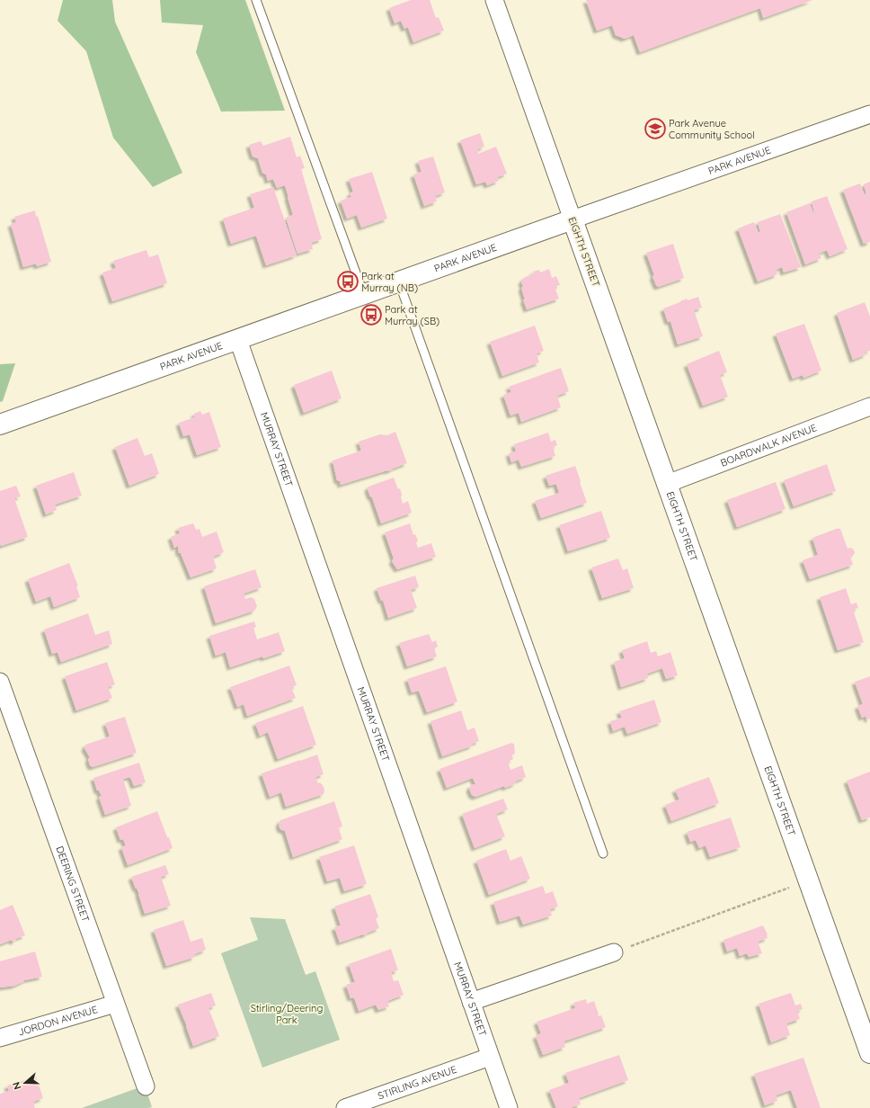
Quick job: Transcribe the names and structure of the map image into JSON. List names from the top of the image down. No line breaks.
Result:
{"streets":{"street":["PARK AVENUE","EIGHTH STREET","BOARDWALK AVENUE","MURRAY STREET","DEERING STREET","JORDON AVENUE","STIRLING AVENUE"]},"crossings":[["PARK AVENUE","EIGHTH STREET"],["PARK AVENUE","MURRAY STREET"],["EIGHTH STREET","BOARDWALK AVENUE"],["MURRAY STREET","STIRLING AVENUE"],["DEERING STREET","JORDON AVENUE"]],"parks":["Stirling/Deering Park"],"places":{"school or university":["Park Avenue Community School"],"bus stop":["Park at Murray (NB)","Park at Murray (SB)"]},"north":"left"}
